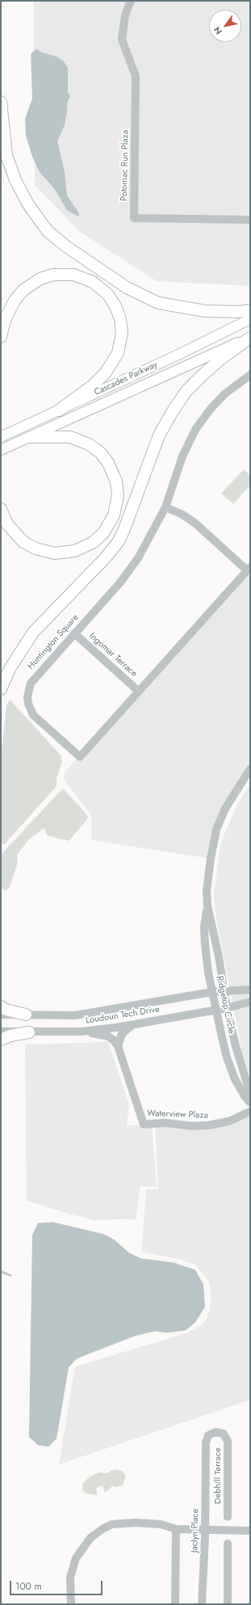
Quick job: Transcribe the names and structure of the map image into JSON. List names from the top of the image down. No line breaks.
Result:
{"streets":{"main road":["Cascades Parkway"],"street":["Potomac Run Plaza","Huntington Square","Ingomar Terrace","Ridgetop Circle","Loudoun Tech Drive","Waterview Plaza","Debhill Terrace","Jaclyn Place"]},"crossings":[["Huntington Square","Ingomar Terrace"],["Ridgetop Circle","Loudoun Tech Drive"],["Debhill Terrace","Jaclyn Place"]],"scale_bar":"100 m","north":"bottom left"}
